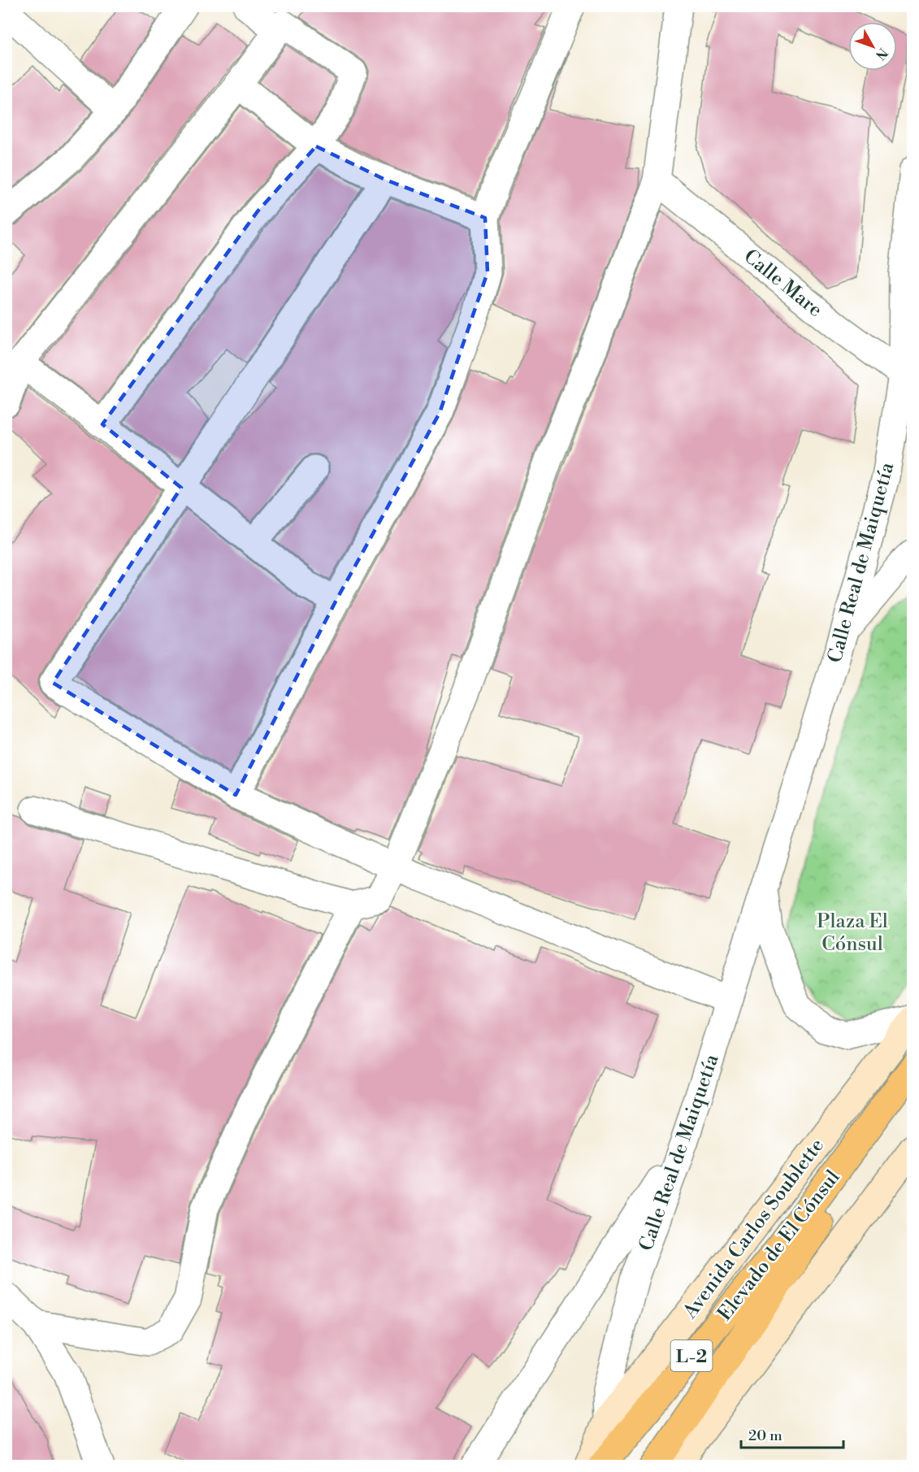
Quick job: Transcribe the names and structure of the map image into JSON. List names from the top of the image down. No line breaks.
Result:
{"streets":{"main road":["Elevado de El Cónsul","L-2"],"street":["Calle Mare","Calle Real de Maiquetía","Avenida Carlos Soublette"]},"crossings":[["Calle Mare","Calle Real de Maiquetía"],["Calle Real de Maiquetía","Avenida Carlos Soublette"]],"parks":["Plaza El Cónsul"],"scale_bar":"20 m","north":"bottom right"}
